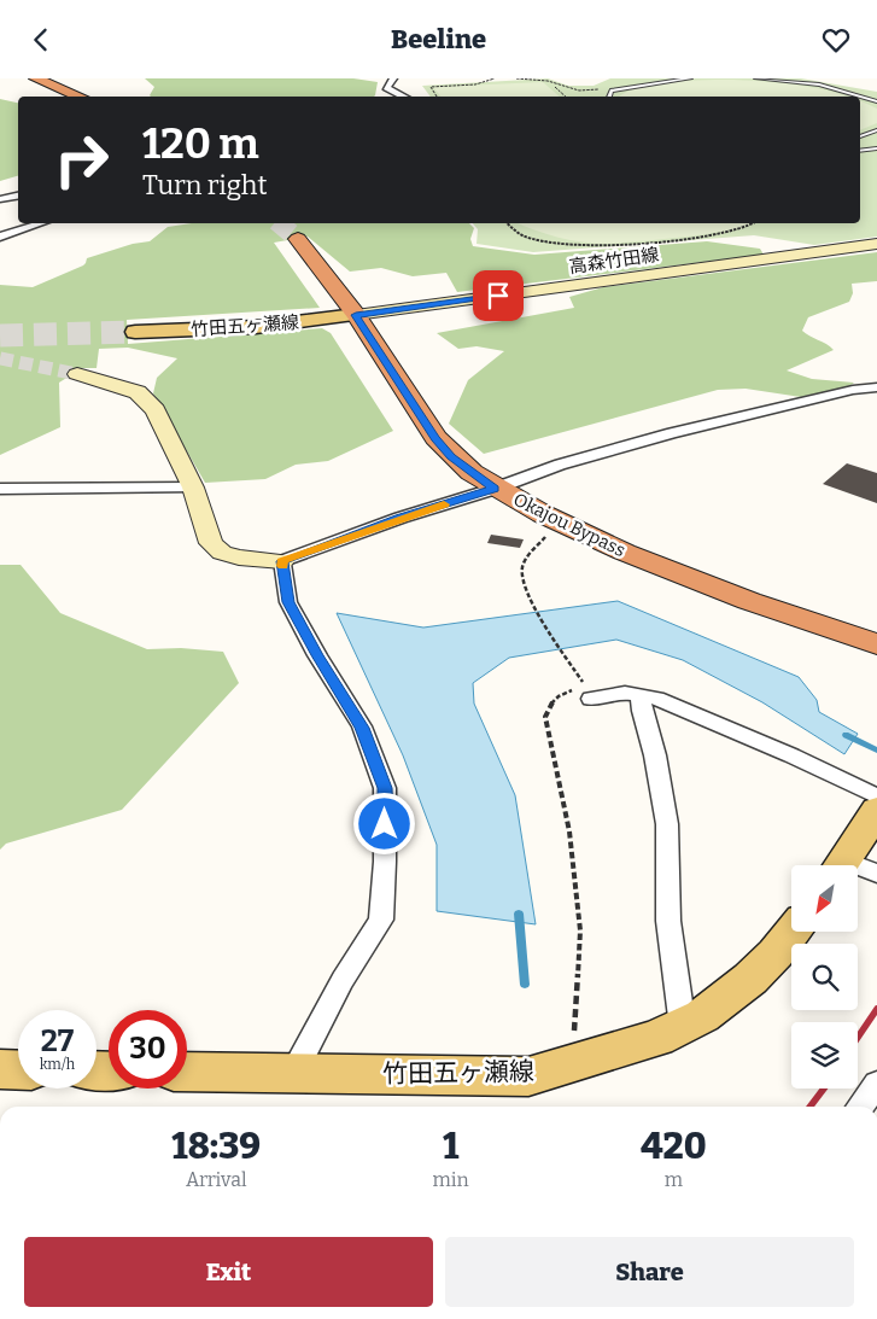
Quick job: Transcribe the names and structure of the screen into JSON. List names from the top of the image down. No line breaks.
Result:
{"streets":{"highway":["Okajou Bypass"],"main road":["高森竹田線","竹田五ヶ瀬線"]},"crossings":[["高森竹田線","竹田五ヶ瀬線"],["高森竹田線","Okajou Bypass"],["竹田五ヶ瀬線","Okajou Bypass"]],"north":"bottom left","page":{"header":"Beeline","turn":["120 m","Turn right"],"speed":"27 km/h","limit":"30","eta":["18:39","Arrival","1","min","420","m"],"buttons":["Exit","Share"]}}
